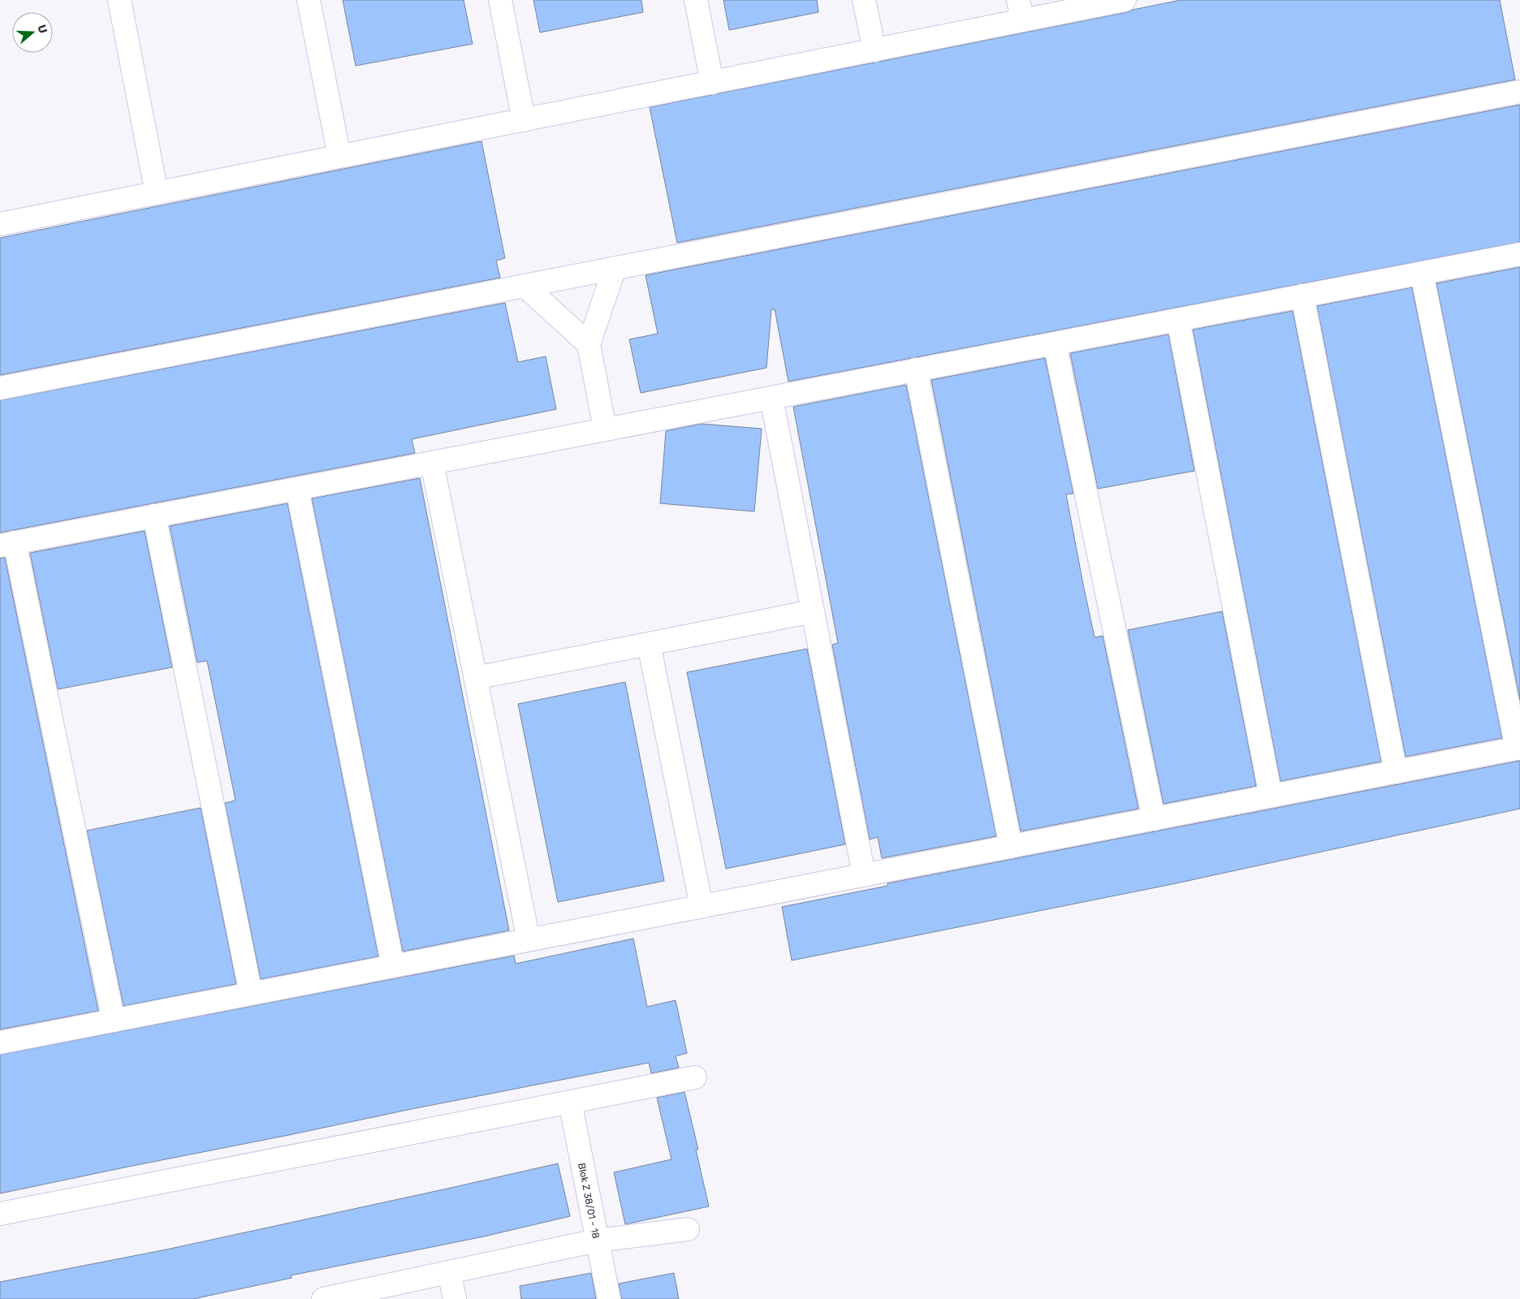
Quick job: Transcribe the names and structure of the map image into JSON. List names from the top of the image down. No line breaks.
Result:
{"streets":{"street":["Blok Z 38/01 - 18"]},"north":"right"}
